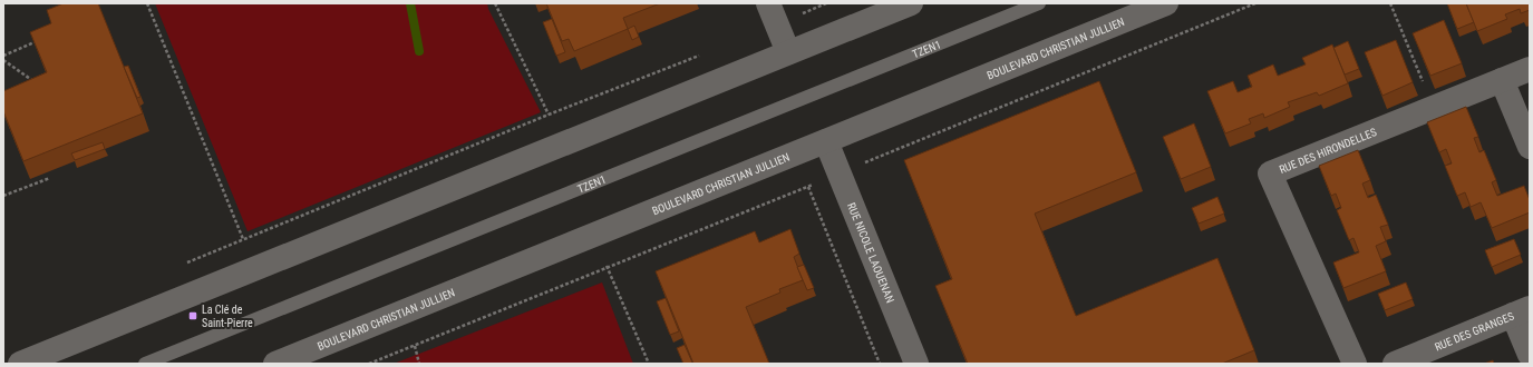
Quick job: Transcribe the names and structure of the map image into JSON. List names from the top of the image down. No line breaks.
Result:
{"streets":{"street":["BOULEVARD CHRISTIAN JULLIEN","RUE DES HIRONDELLES","RUE NICOLE LAOUENAN","RUE DES GRANGES"],"lane":["TZEN1"]},"crossings":[["BOULEVARD CHRISTIAN JULLIEN","RUE NICOLE LAOUENAN"]],"places":{"transit":["La Clé de Saint-Pierre"]}}
